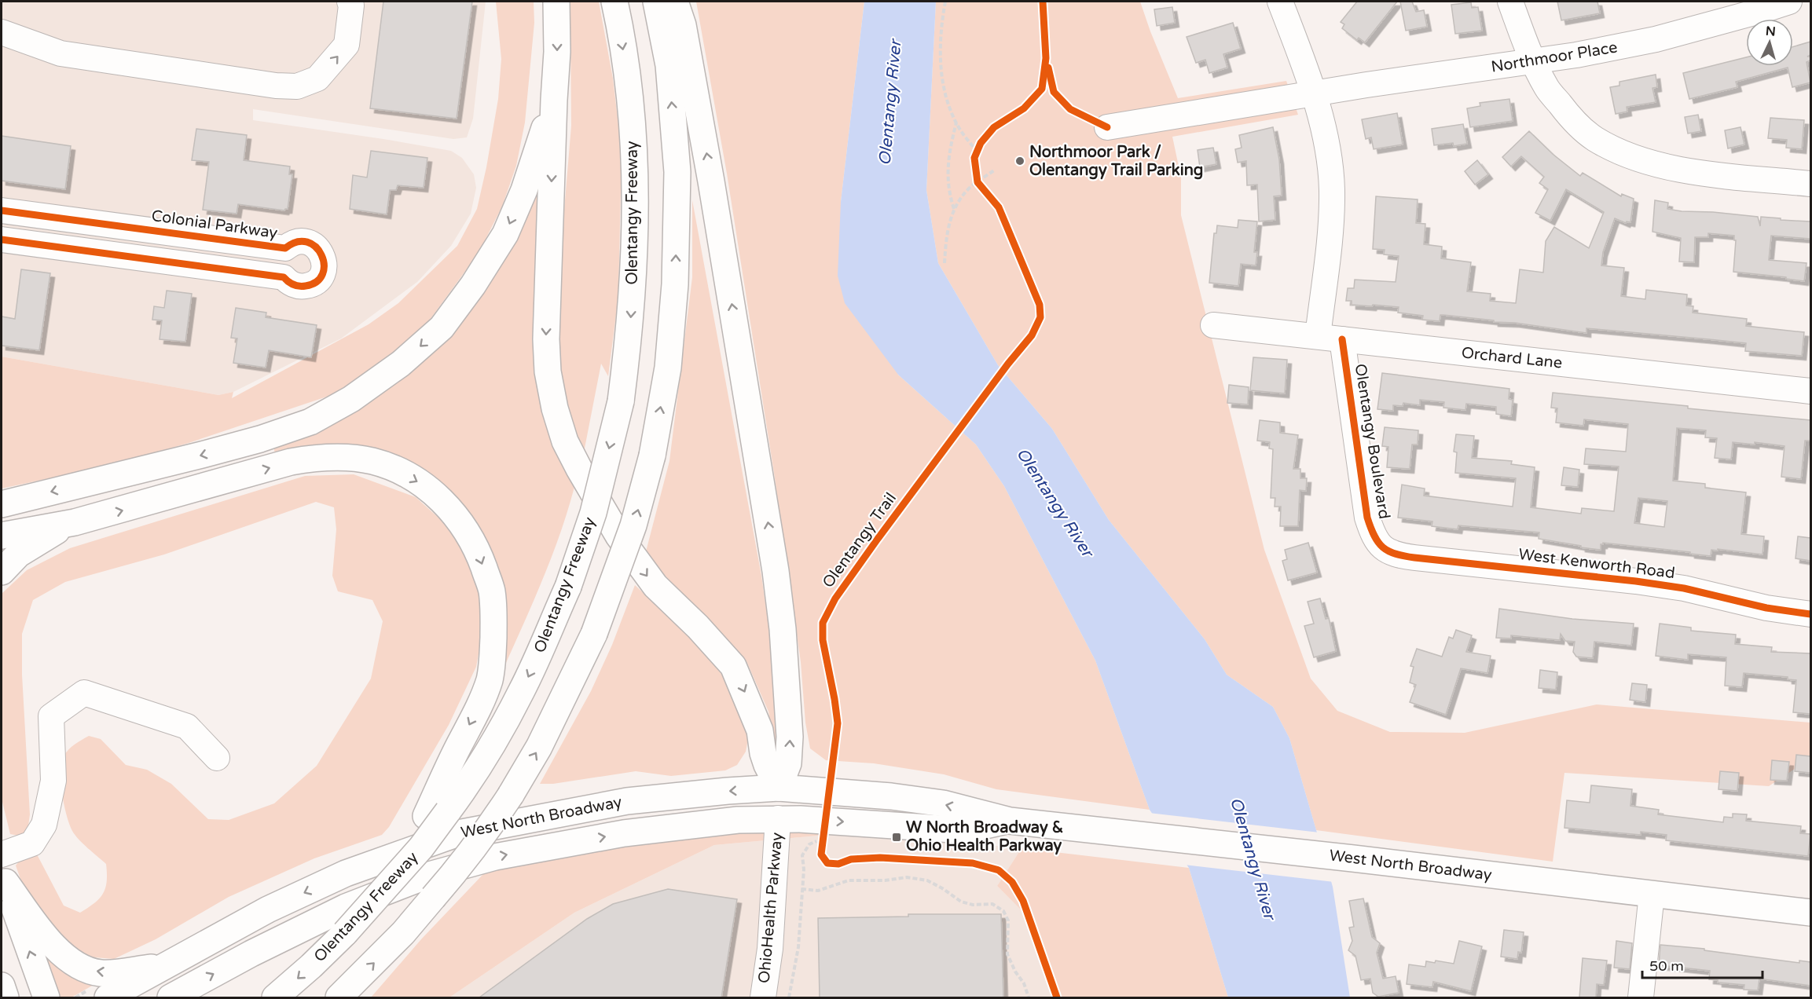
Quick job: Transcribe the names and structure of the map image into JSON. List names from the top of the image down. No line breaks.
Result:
{"streets":{"main road":["Olentangy Freeway","West North Broadway"],"street":["Northmoor Place","Colonial Parkway","Orchard Lane","Olentangy Boulevard","West Kenworth Road","OhioHealth Parkway"],"cycle path":["Olentangy Trail"]},"crossings":[["Orchard Lane","Olentangy Boulevard"],["Olentangy Boulevard","West Kenworth Road"],["West North Broadway","OhioHealth Parkway"]],"water":["Olentangy River"],"places":{"other":["Northmoor Park / Olentangy Trail Parking"],"transit":["W North Broadway & Ohio Health Parkway"]},"scale_bar":"50 m","north":"top"}
